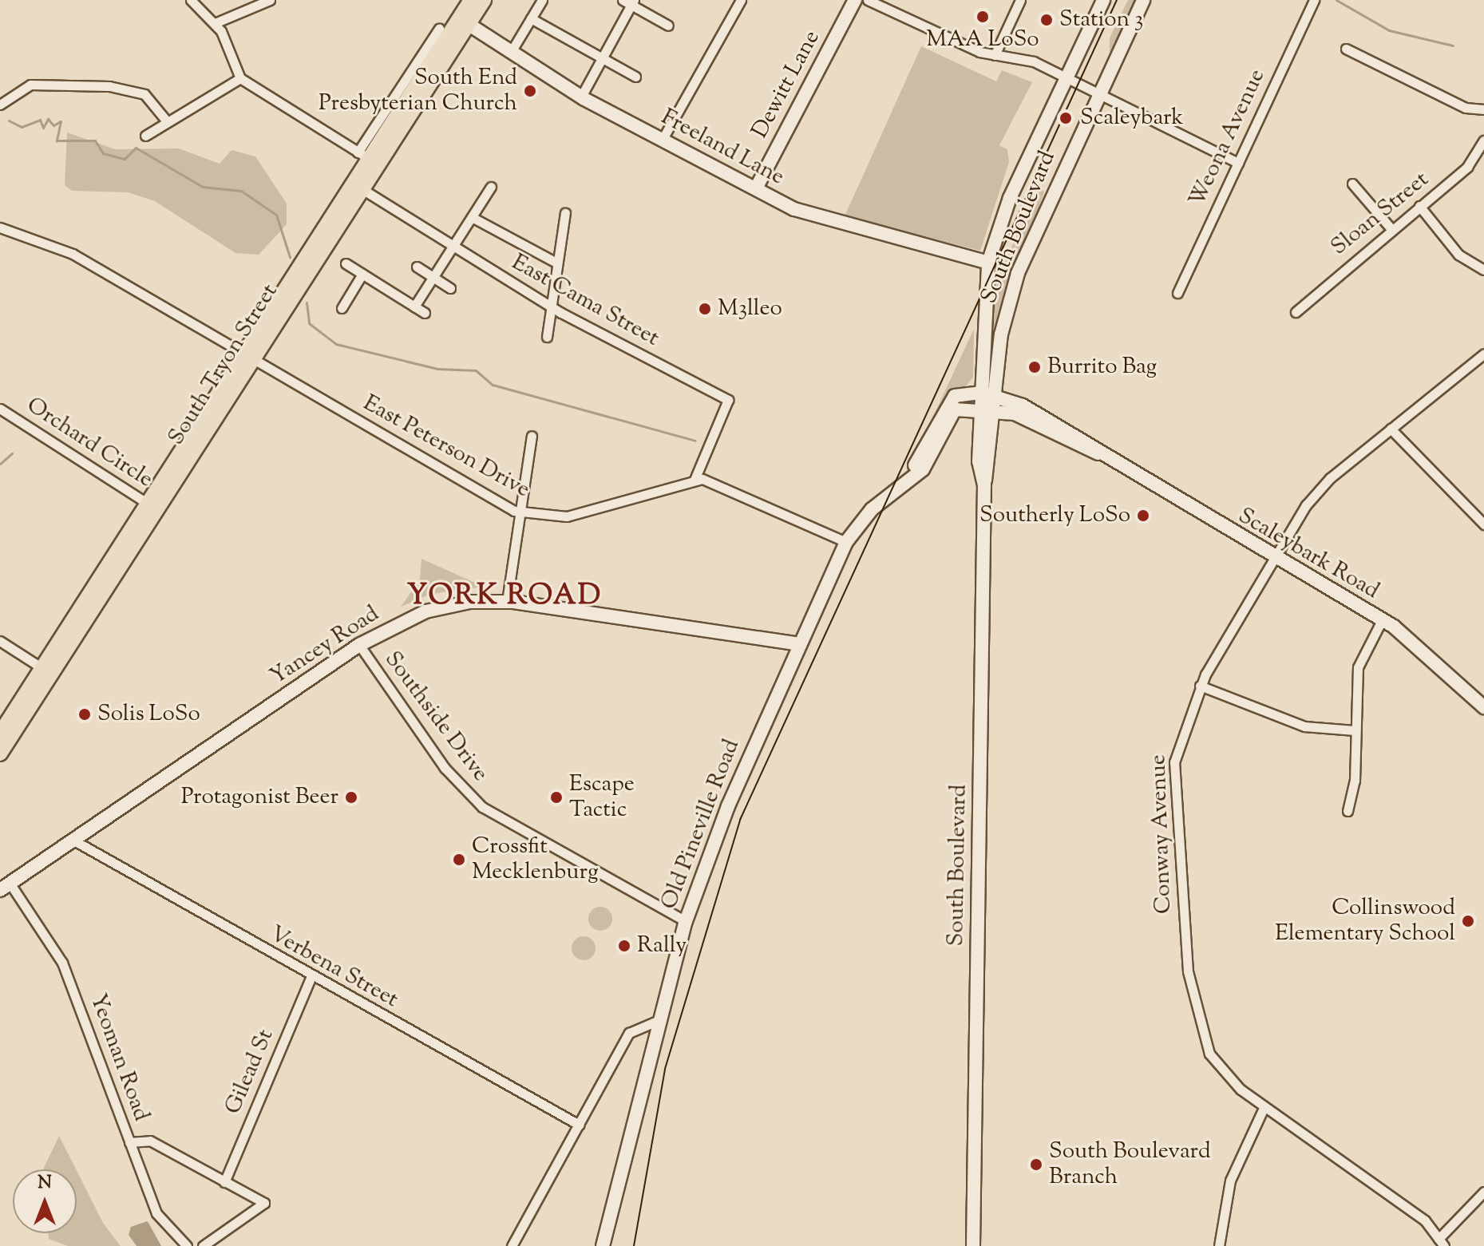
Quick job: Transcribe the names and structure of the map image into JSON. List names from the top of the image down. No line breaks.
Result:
{"streets":{"main road":["South Tryon Street"],"street":["Dewitt Lane","Weona Avenue","Freeland Lane","Sloan Street","South Boulevard","East Cama Street","Orchard Circle","East Peterson Drive","Scaleybark Road","Yancey Road","Southside Drive","Old Pineville Road","Conway Avenue","Verbena Street","Yeoman Road","Gilead St"]},"crossings":[["Dewitt Lane","Freeland Lane"],["Freeland Lane","South Boulevard"],["Freeland Lane","South Tryon Street"],["South Boulevard","Scaleybark Road"],["South Boulevard","Old Pineville Road"],["East Cama Street","South Tryon Street"],["East Cama Street","East Peterson Drive"],["South Tryon Street","Orchard Circle"],["South Tryon Street","East Peterson Drive"],["East Peterson Drive","Old Pineville Road"],["Scaleybark Road","Old Pineville Road"],["Scaleybark Road","Conway Avenue"],["Yancey Road","Southside Drive"],["Yancey Road","Old Pineville Road"],["Yancey Road","Verbena Street"],["Yancey Road","Yeoman Road"],["Southside Drive","Old Pineville Road"],["Verbena Street","Gilead St"]],"districts":["YORK ROAD"],"places":["MAA LoSo","Station 3","South End Presbyterian Church","Scaleybark","M3lleo","Burrito Bag","Southerly LoSo","Solis LoSo","Protagonist Beer","Escape Tactic","Crossfit Mecklenburg","Collinswood Elementary School","Rally","South Boulevard Branch"],"north":"top"}
